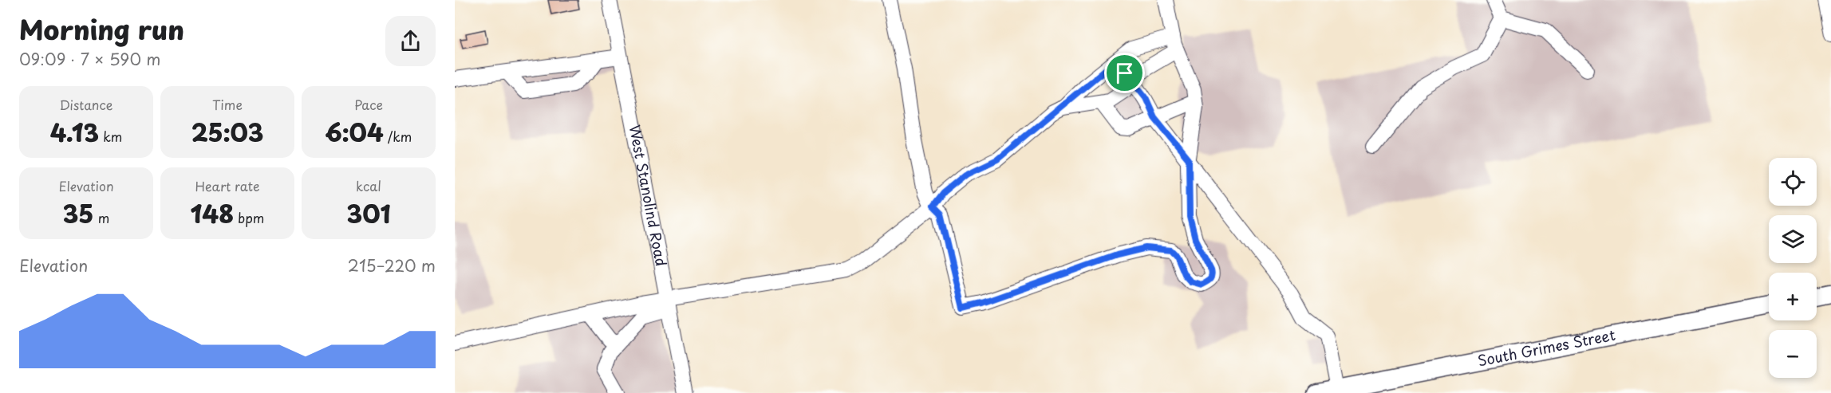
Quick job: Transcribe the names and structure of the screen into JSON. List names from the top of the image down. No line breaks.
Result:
{"streets":{"main road":["South Grimes Street"],"street":["West Stanolind Road"]},"page":{"heading":["Morning run","09:09 · 7 × 590 m"],"stats":[["Distance","4.13 km"],["Time","25:03"],["Pace","6:04 /km"],["Elevation","35 m"],["Heart rate","148 bpm"],["kcal","301"]],"map_buttons":["+","−"],"chart":["Elevation","215–220 m"]}}
